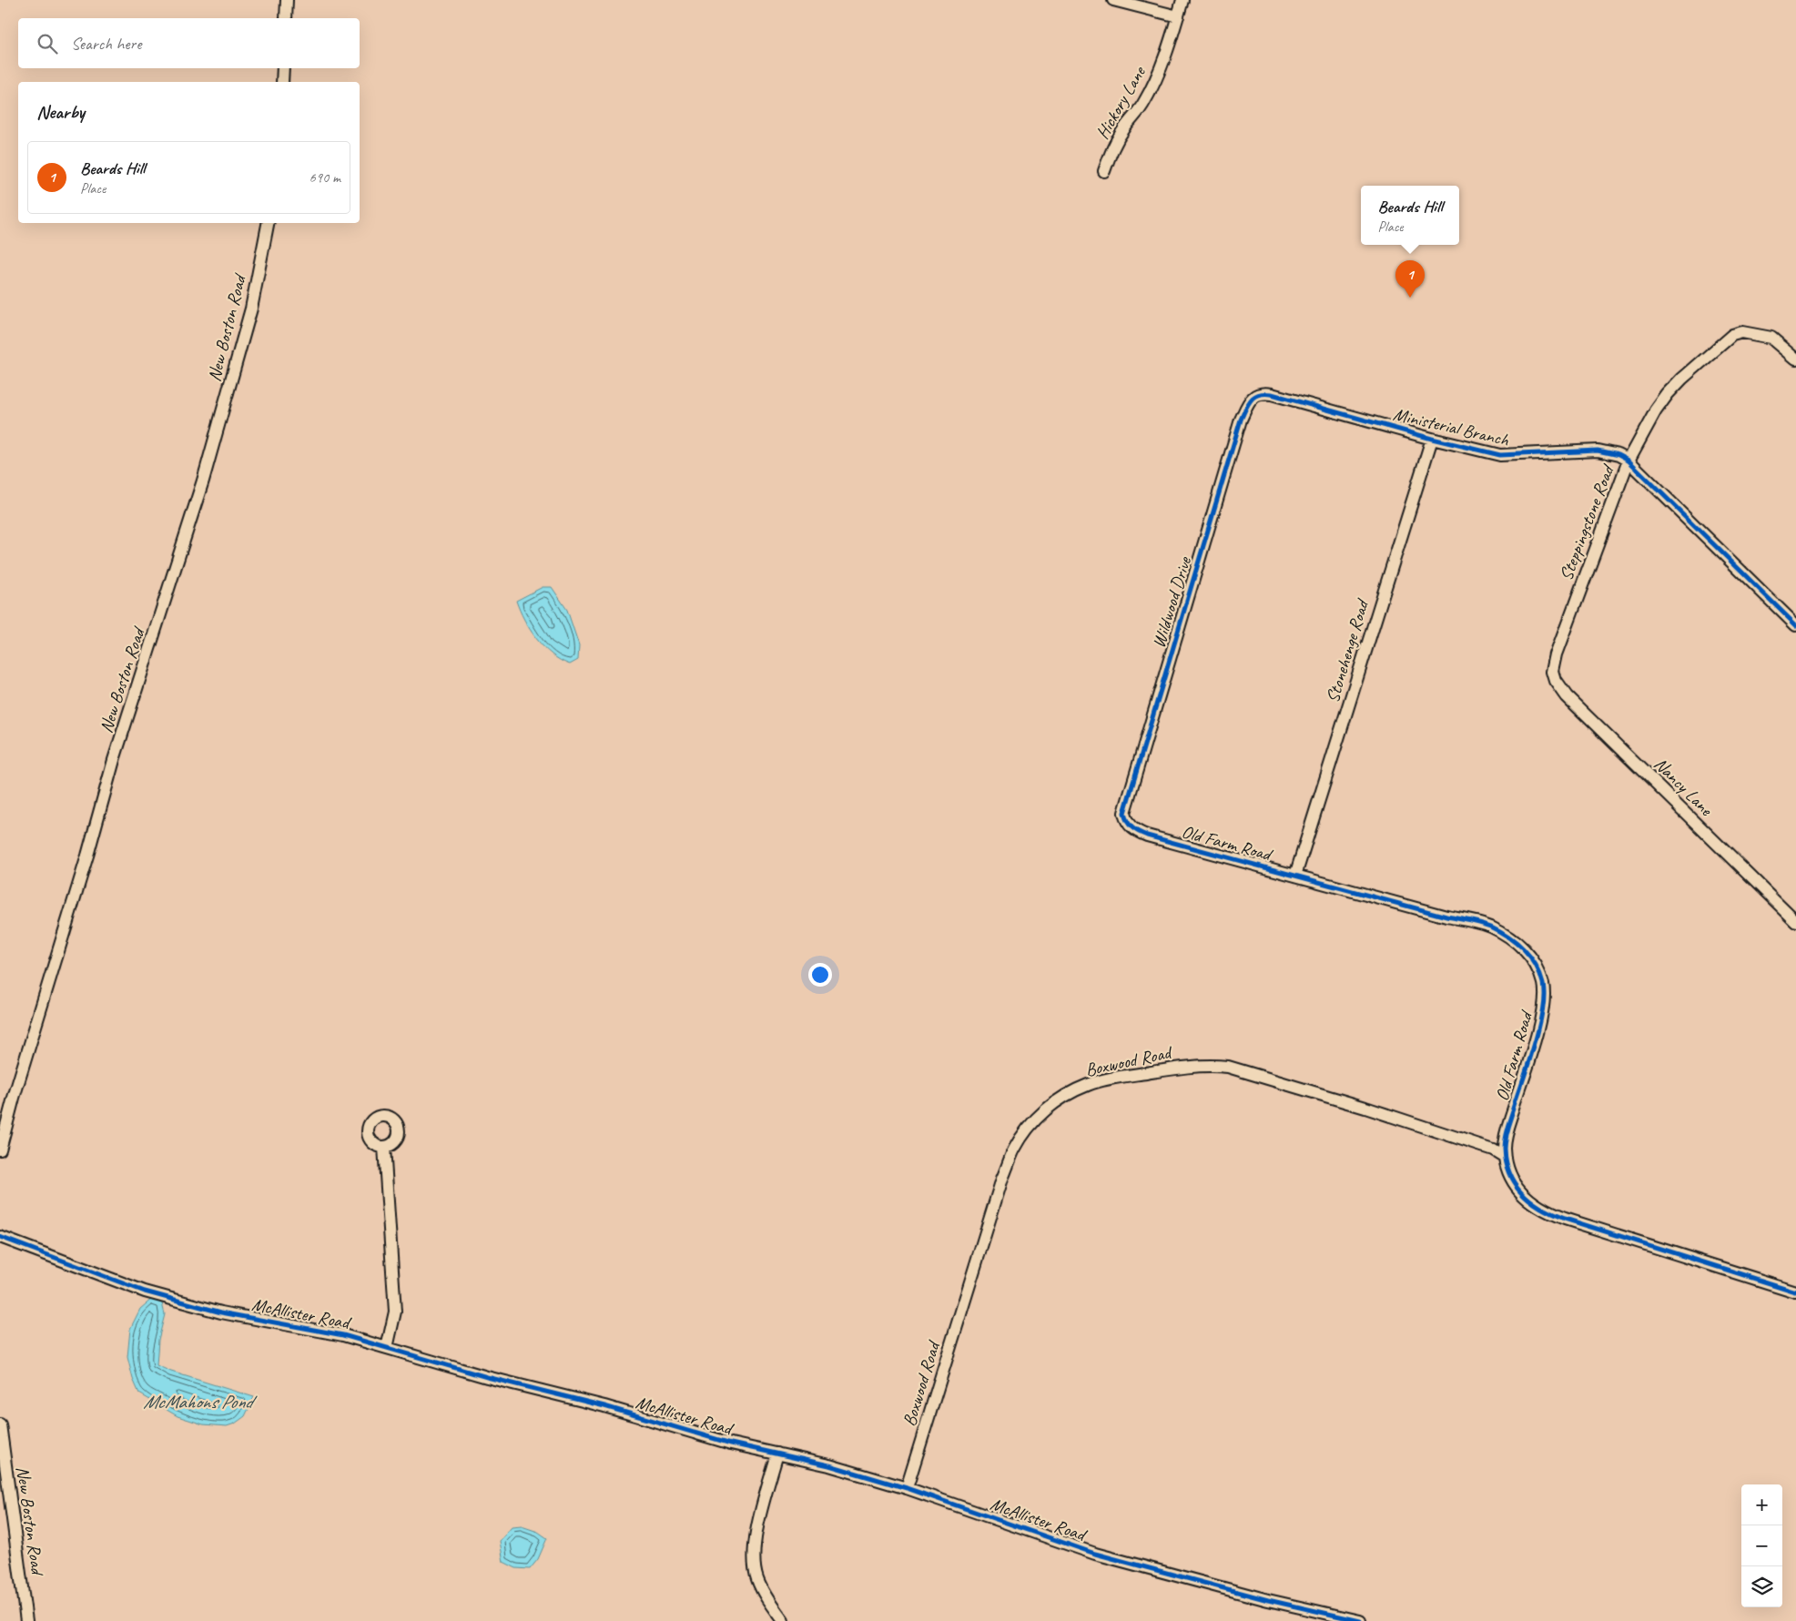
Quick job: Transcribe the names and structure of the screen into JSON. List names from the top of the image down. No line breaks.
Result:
{"streets":{"street":["Hickory Lane","New Boston Road","Ministerial Branch","Steppingstone Road","Wildwood Drive","Stonehenge Road","Nancy Lane","Old Farm Road","Boxwood Road","McAllister Road"]},"crossings":[["Ministerial Branch","Steppingstone Road"],["Ministerial Branch","Wildwood Drive"],["Ministerial Branch","Stonehenge Road"],["Steppingstone Road","Nancy Lane"],["Wildwood Drive","Old Farm Road"],["Stonehenge Road","Old Farm Road"],["Old Farm Road","Boxwood Road"],["Boxwood Road","McAllister Road"]],"water":["McMahons Pond"],"page":{"search":"Search here","heading":"Nearby","list":[{"mark":"1","name":"Beards Hill","note":"Place","value":"690 m"}],"popup":["Beards Hill","Place"],"pins":"1","map_buttons":["+","−"]}}
